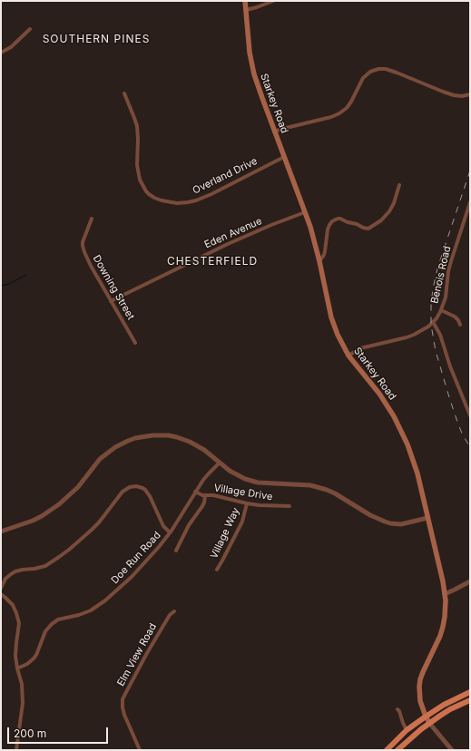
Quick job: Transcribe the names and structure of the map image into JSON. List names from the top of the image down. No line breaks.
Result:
{"streets":{"main road":["Starkey Road"],"street":["Overland Drive","Eden Avenue","Benois Road","Downing Street","Village Drive","Village Way","Doe Run Road","Elm View Road"]},"crossings":[["Starkey Road","Overland Drive"],["Starkey Road","Eden Avenue"],["Starkey Road","Benois Road"],["Eden Avenue","Downing Street"],["Village Drive","Village Way"],["Village Drive","Doe Run Road"]],"districts":["SOUTHERN PINES","CHESTERFIELD"],"scale_bar":"200 m"}
